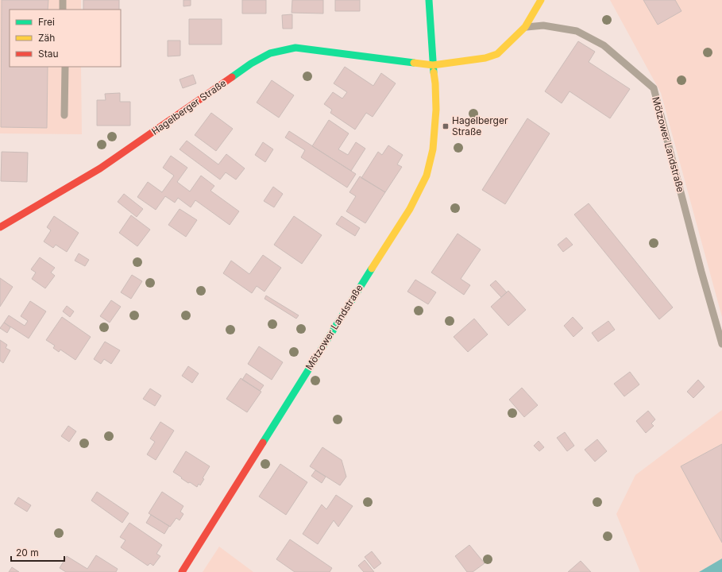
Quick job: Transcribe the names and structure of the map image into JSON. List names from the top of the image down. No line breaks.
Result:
{"streets":{"main road":["Hagelberger Straße","Mötzower Landstraße"]},"crossings":[["Hagelberger Straße","Mötzower Landstraße"]],"places":{"transit":["Hagelberger Straße"]},"legend":["Frei","Zäh","Stau"],"scale_bar":"20 m"}
